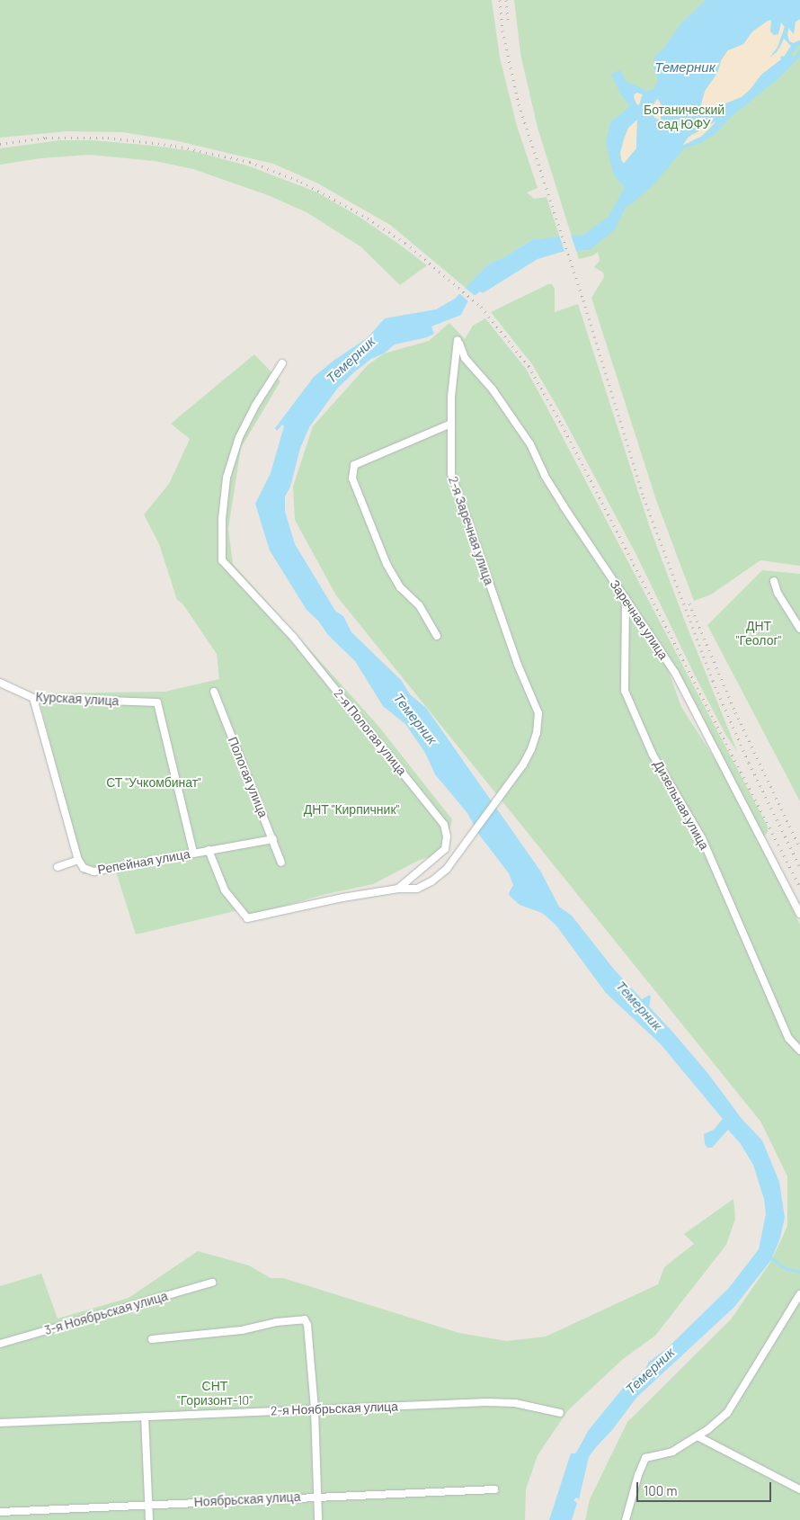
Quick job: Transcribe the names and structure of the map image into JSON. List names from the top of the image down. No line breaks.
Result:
{"streets":{"street":["2-я Заречная улица","Заречная улица","Курская улица","2-я Пологая улица","Пологая улица","Дизельная улица","Репейная улица","3-я Ноябрьская улица","2-я Ноябрьская улица","Ноябрьская улица"]},"crossings":[["2-я Заречная улица","Заречная улица"],["2-я Заречная улица","2-я Пологая улица"],["Заречная улица","Дизельная улица"],["Курская улица","Репейная улица"],["Пологая улица","Репейная улица"]],"water":["Темерник"],"parks":["Ботанический сад ЮФУ","ДНТ \"Геолог\"","СТ \"Учкомбинат\"","ДНТ \"Кирпичник\"","СНТ \"Горизонт-10\""],"scale_bar":"100 m"}
